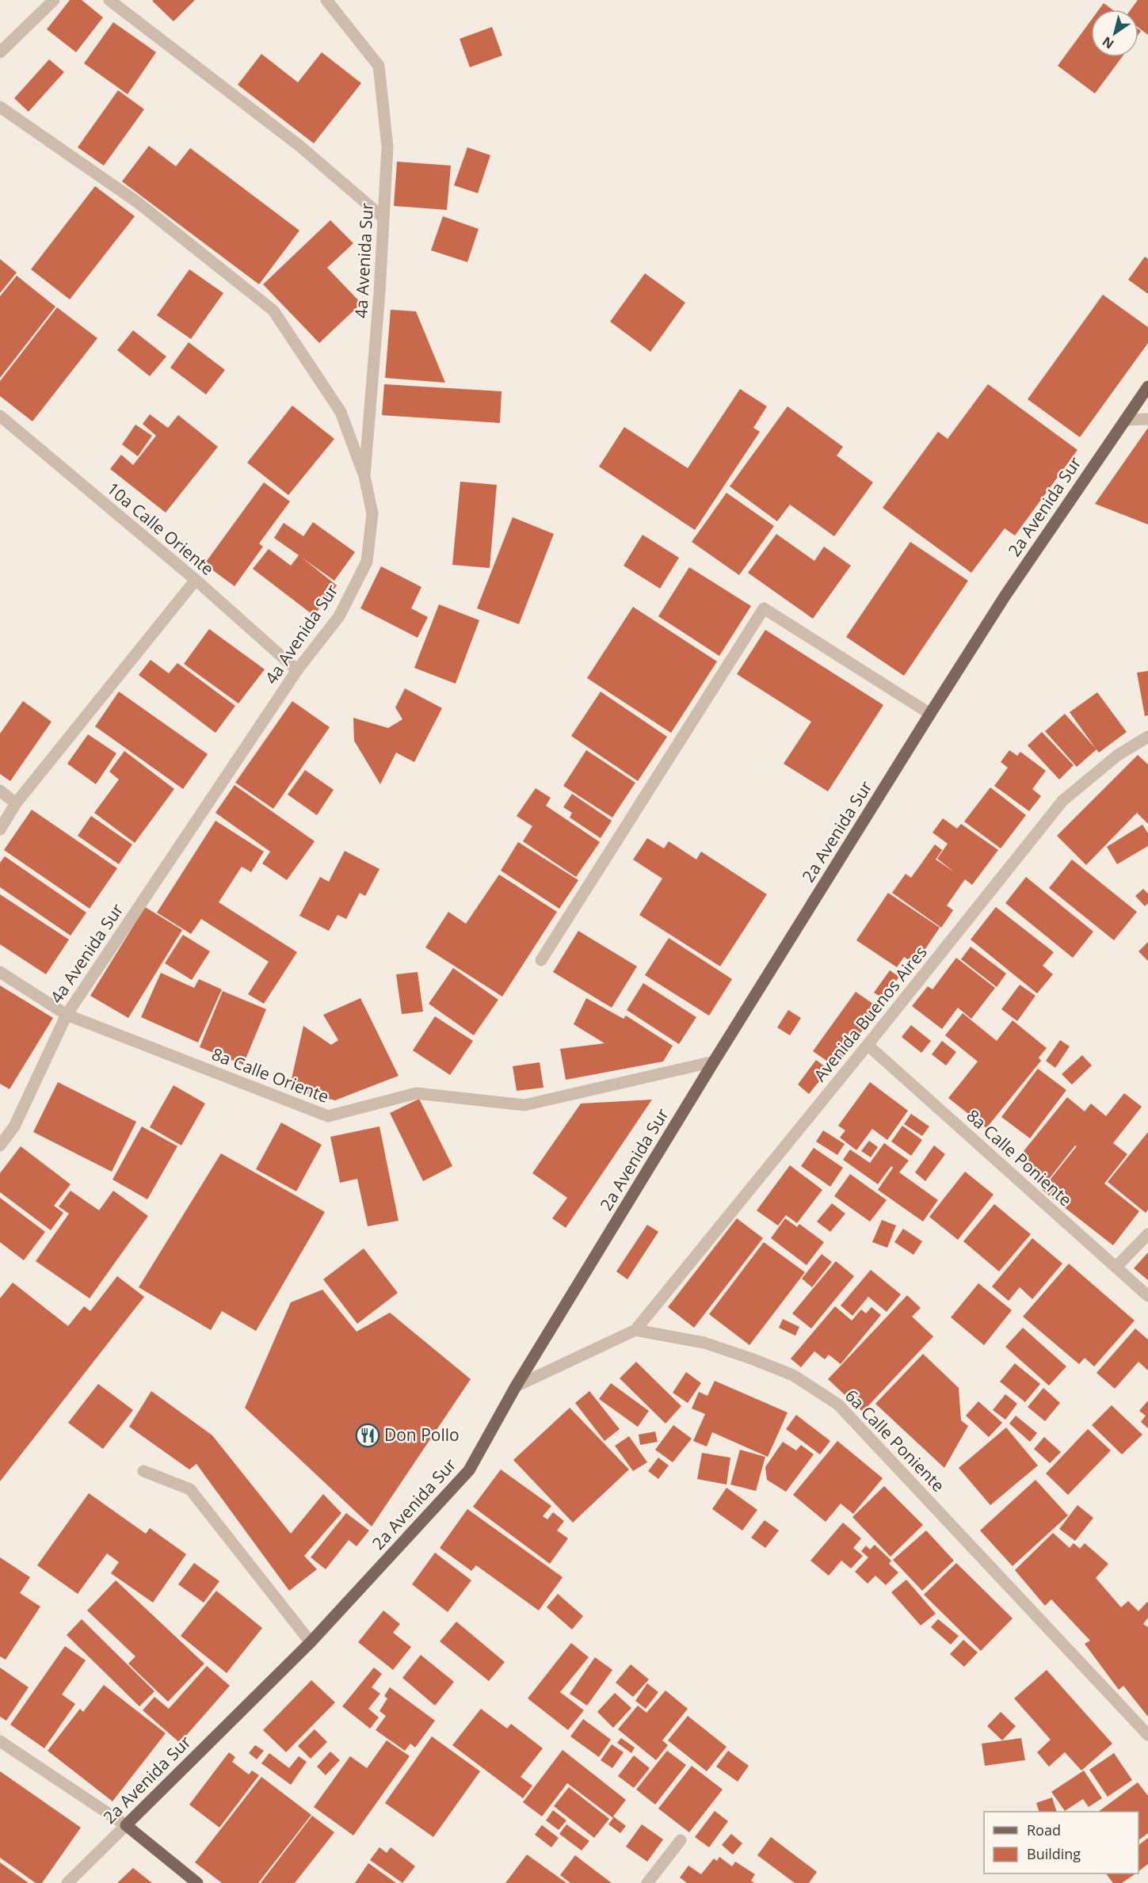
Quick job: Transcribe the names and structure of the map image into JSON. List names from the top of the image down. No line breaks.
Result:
{"streets":{"main road":["2a Avenida Sur"],"street":["4a Avenida Sur","10a Calle Oriente","Avenida Buenos Aires","8a Calle Oriente","8a Calle Poniente","6a Calle Poniente"]},"crossings":[["4a Avenida Sur","10a Calle Oriente"],["4a Avenida Sur","8a Calle Oriente"],["2a Avenida Sur","8a Calle Oriente"],["Avenida Buenos Aires","8a Calle Poniente"],["Avenida Buenos Aires","6a Calle Poniente"]],"places":{"restaurant":["Don Pollo"]},"legend":["Road","Building"],"north":"bottom left"}
